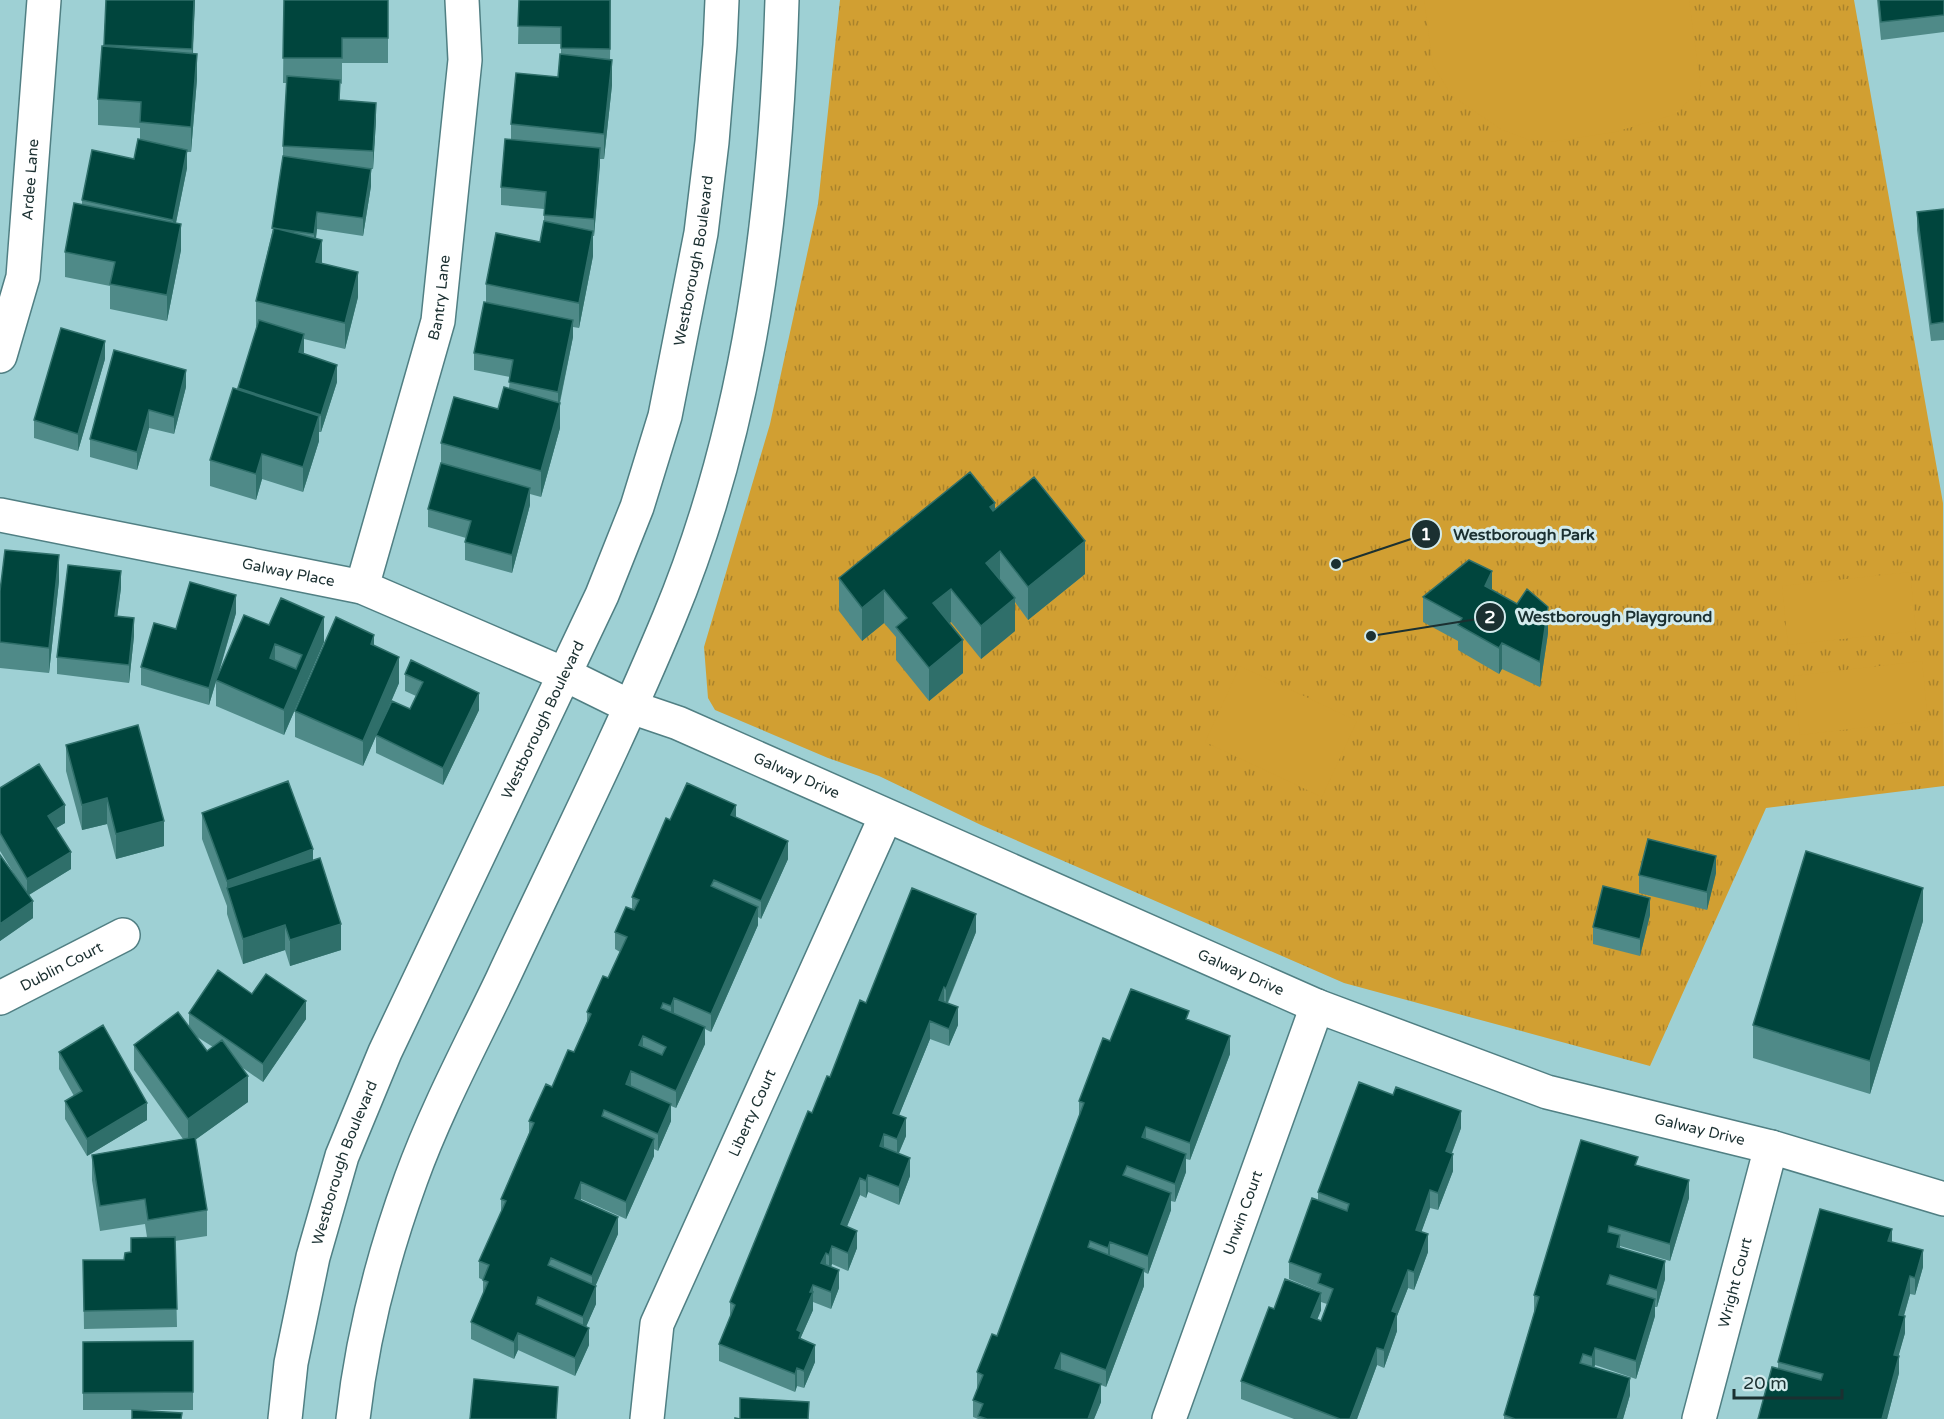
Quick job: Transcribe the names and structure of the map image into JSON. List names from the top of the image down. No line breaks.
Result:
{"streets":{"street":["Ardee Lane","Westborough Boulevard","Bantry Lane","Galway Place","Galway Drive","Dublin Court","Liberty Court","Unwin Court","Wright Court"]},"crossings":[["Westborough Boulevard","Galway Place"],["Westborough Boulevard","Galway Drive"],["Bantry Lane","Galway Place"],["Galway Place","Galway Drive"],["Galway Drive","Liberty Court"],["Galway Drive","Unwin Court"],["Galway Drive","Wright Court"]],"places":["Westborough Park","Westborough Playground"],"scale_bar":"20 m"}
